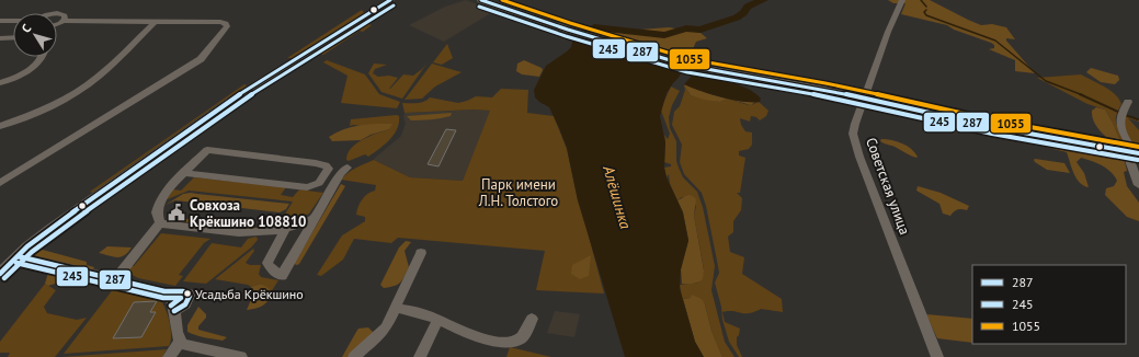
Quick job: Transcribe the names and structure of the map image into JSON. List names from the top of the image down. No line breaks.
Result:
{"streets":{"street":["Советская улица"]},"water":["Алёшинка"],"parks":["Парк имени Л.Н. Толстого"],"places":{"public building":["Совхоза Крёкшино 108810"],"other":["Усадьба Крёкшино"]},"lines":["transit line 287","transit line 1055","transit line 245"],"legend":["287","245","1055"],"north":"top left"}
